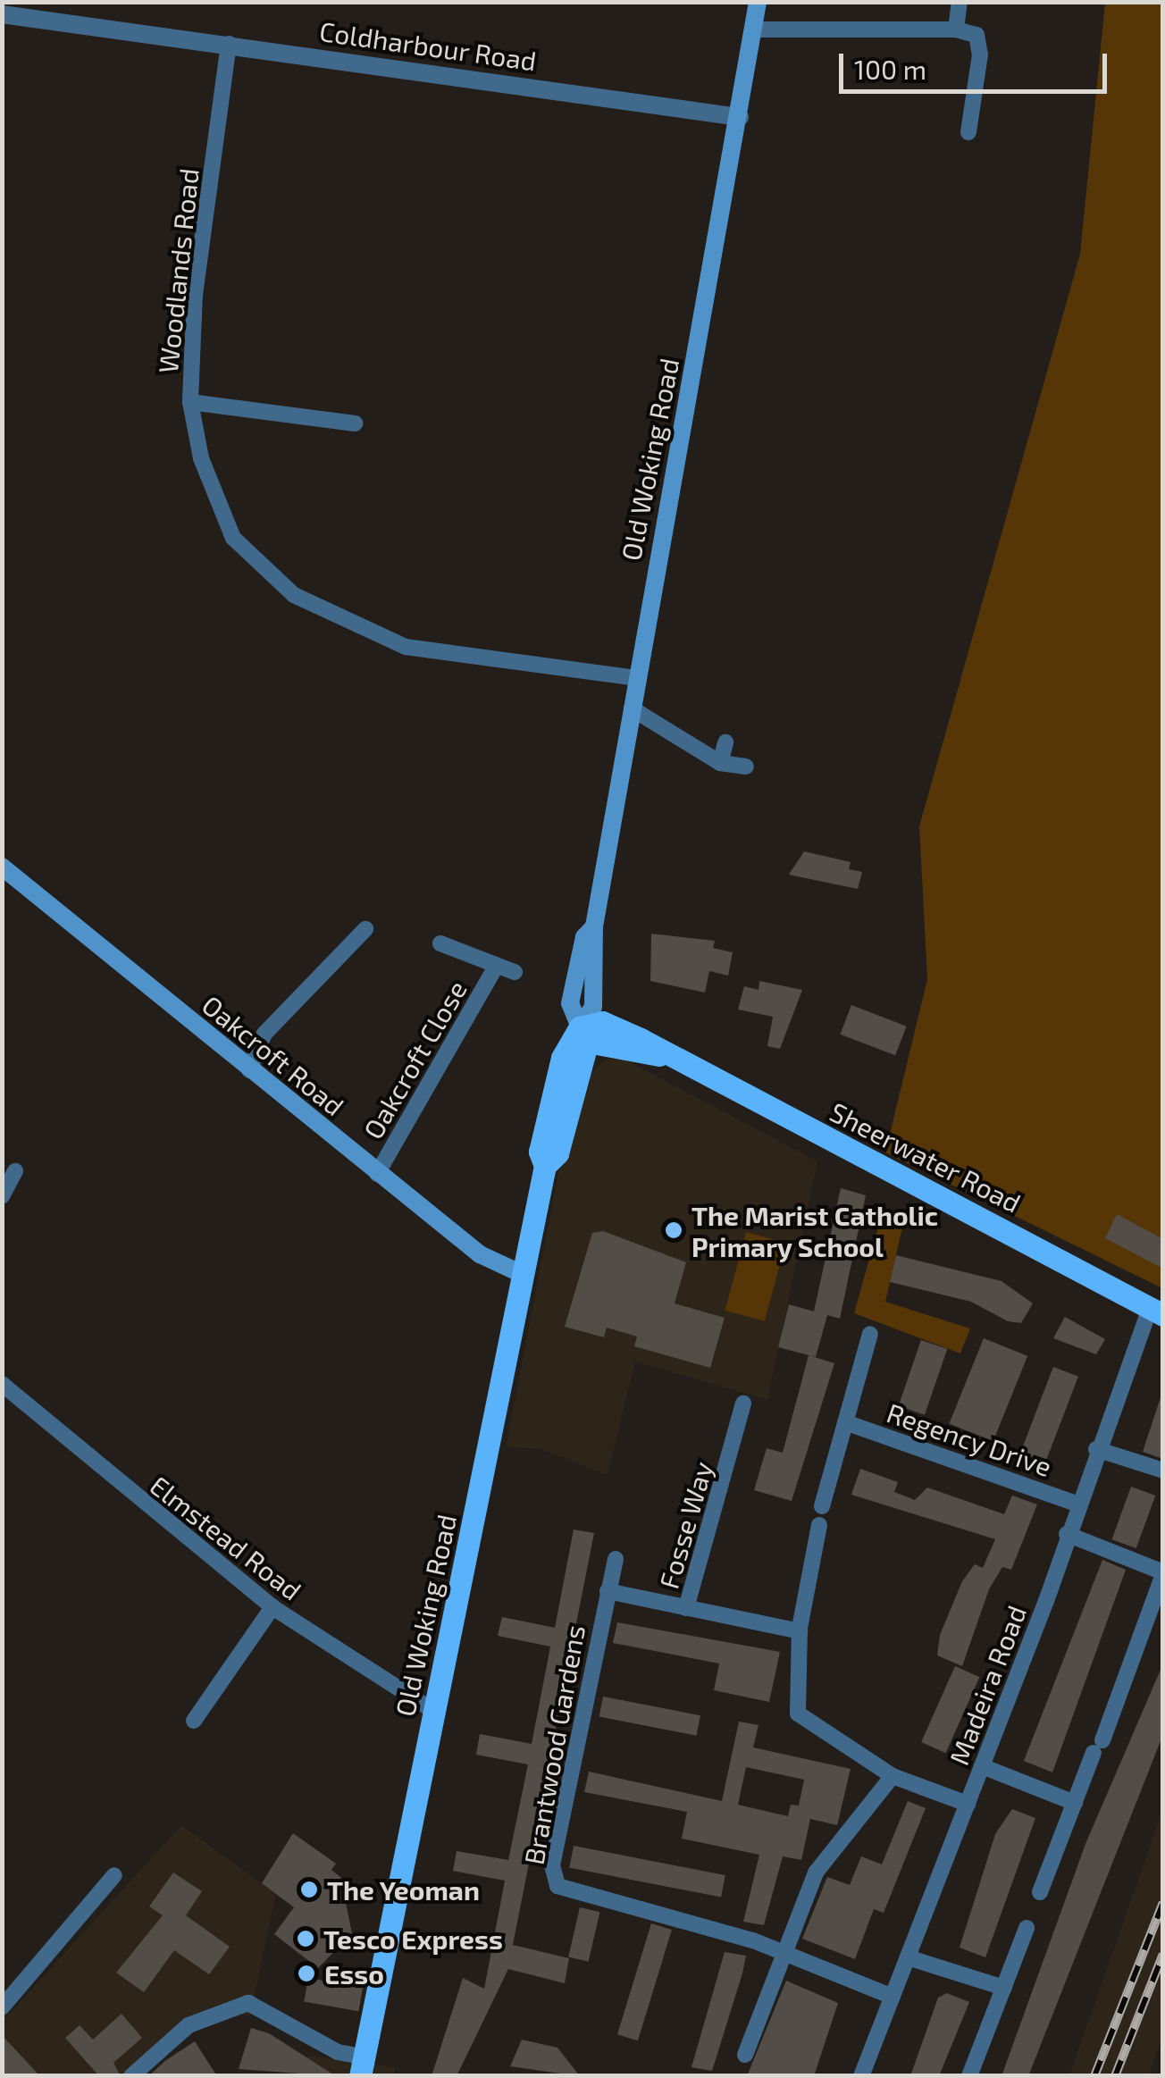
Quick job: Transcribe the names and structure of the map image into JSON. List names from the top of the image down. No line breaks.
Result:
{"streets":{"main road":["Old Woking Road","Oakcroft Road","Sheerwater Road"],"street":["Coldharbour Road","Woodlands Road","Oakcroft Close","Regency Drive","Fosse Way","Elmstead Road","Madeira Road","Brantwood Gardens"]},"crossings":[["Coldharbour Road","Woodlands Road"],["Coldharbour Road","Old Woking Road"],["Woodlands Road","Old Woking Road"],["Old Woking Road","Oakcroft Road"],["Old Woking Road","Sheerwater Road"],["Old Woking Road","Elmstead Road"],["Oakcroft Road","Oakcroft Close"],["Sheerwater Road","Madeira Road"],["Regency Drive","Madeira Road"],["Madeira Road","Brantwood Gardens"]],"places":["The Marist Catholic Primary School","The Yeoman","Tesco Express","Esso"],"scale_bar":"100 m"}
